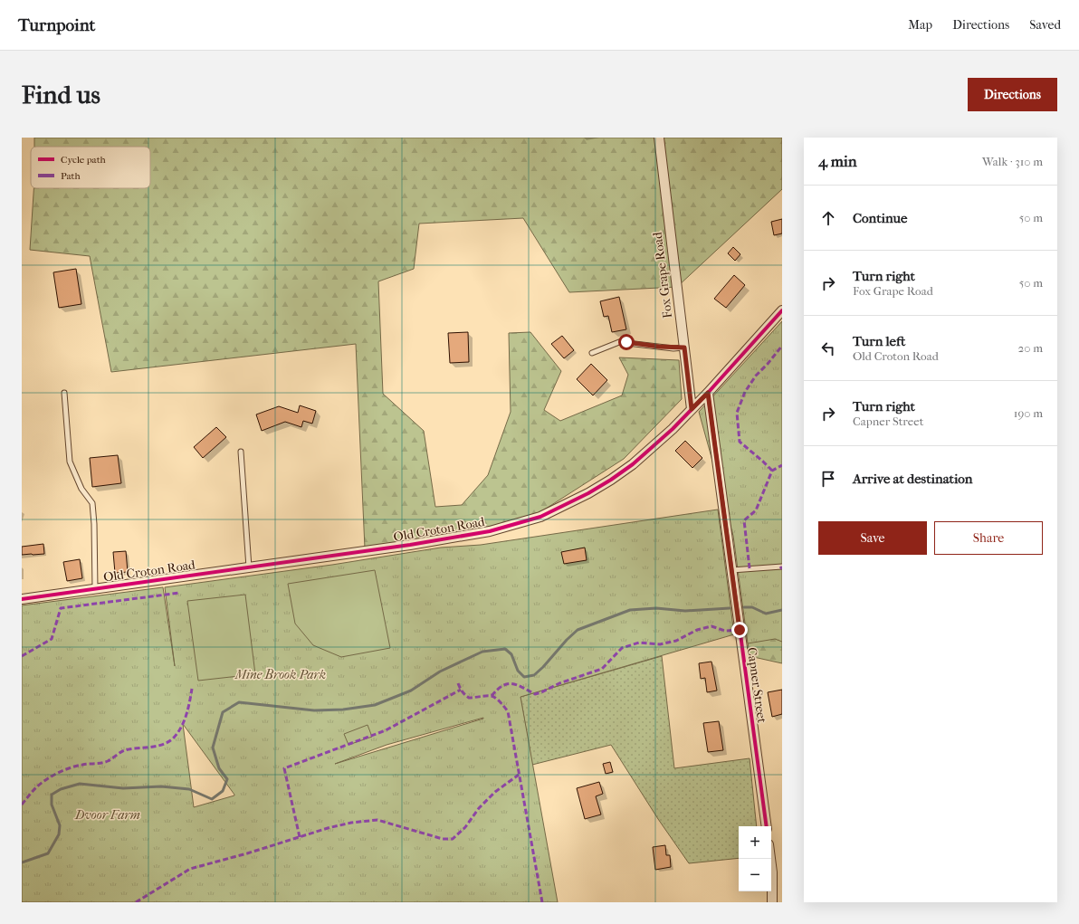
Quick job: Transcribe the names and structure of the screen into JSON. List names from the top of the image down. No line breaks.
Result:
{"streets":{"street":["Fox Grape Road","Old Croton Road","Capner Street"]},"crossings":[["Fox Grape Road","Old Croton Road"],["Old Croton Road","Capner Street"]],"parks":["Mine Brook Park","Dvoor Farm"],"legend":["Cycle path","Path"],"page":{"header":"Turnpoint","nav":["Map","Directions","Saved"],"buttons":["Directions",["Save","Share"]],"title":"Find us","heading":["4 min","Walk · 310 m"],"list":[["Continue","50 m"],["Turn right","Fox Grape Road","50 m"],["Turn left","Old Croton Road","20 m"],["Turn right","Capner Street","190 m"],"Arrive at destination"],"map_buttons":["+","−"]}}
